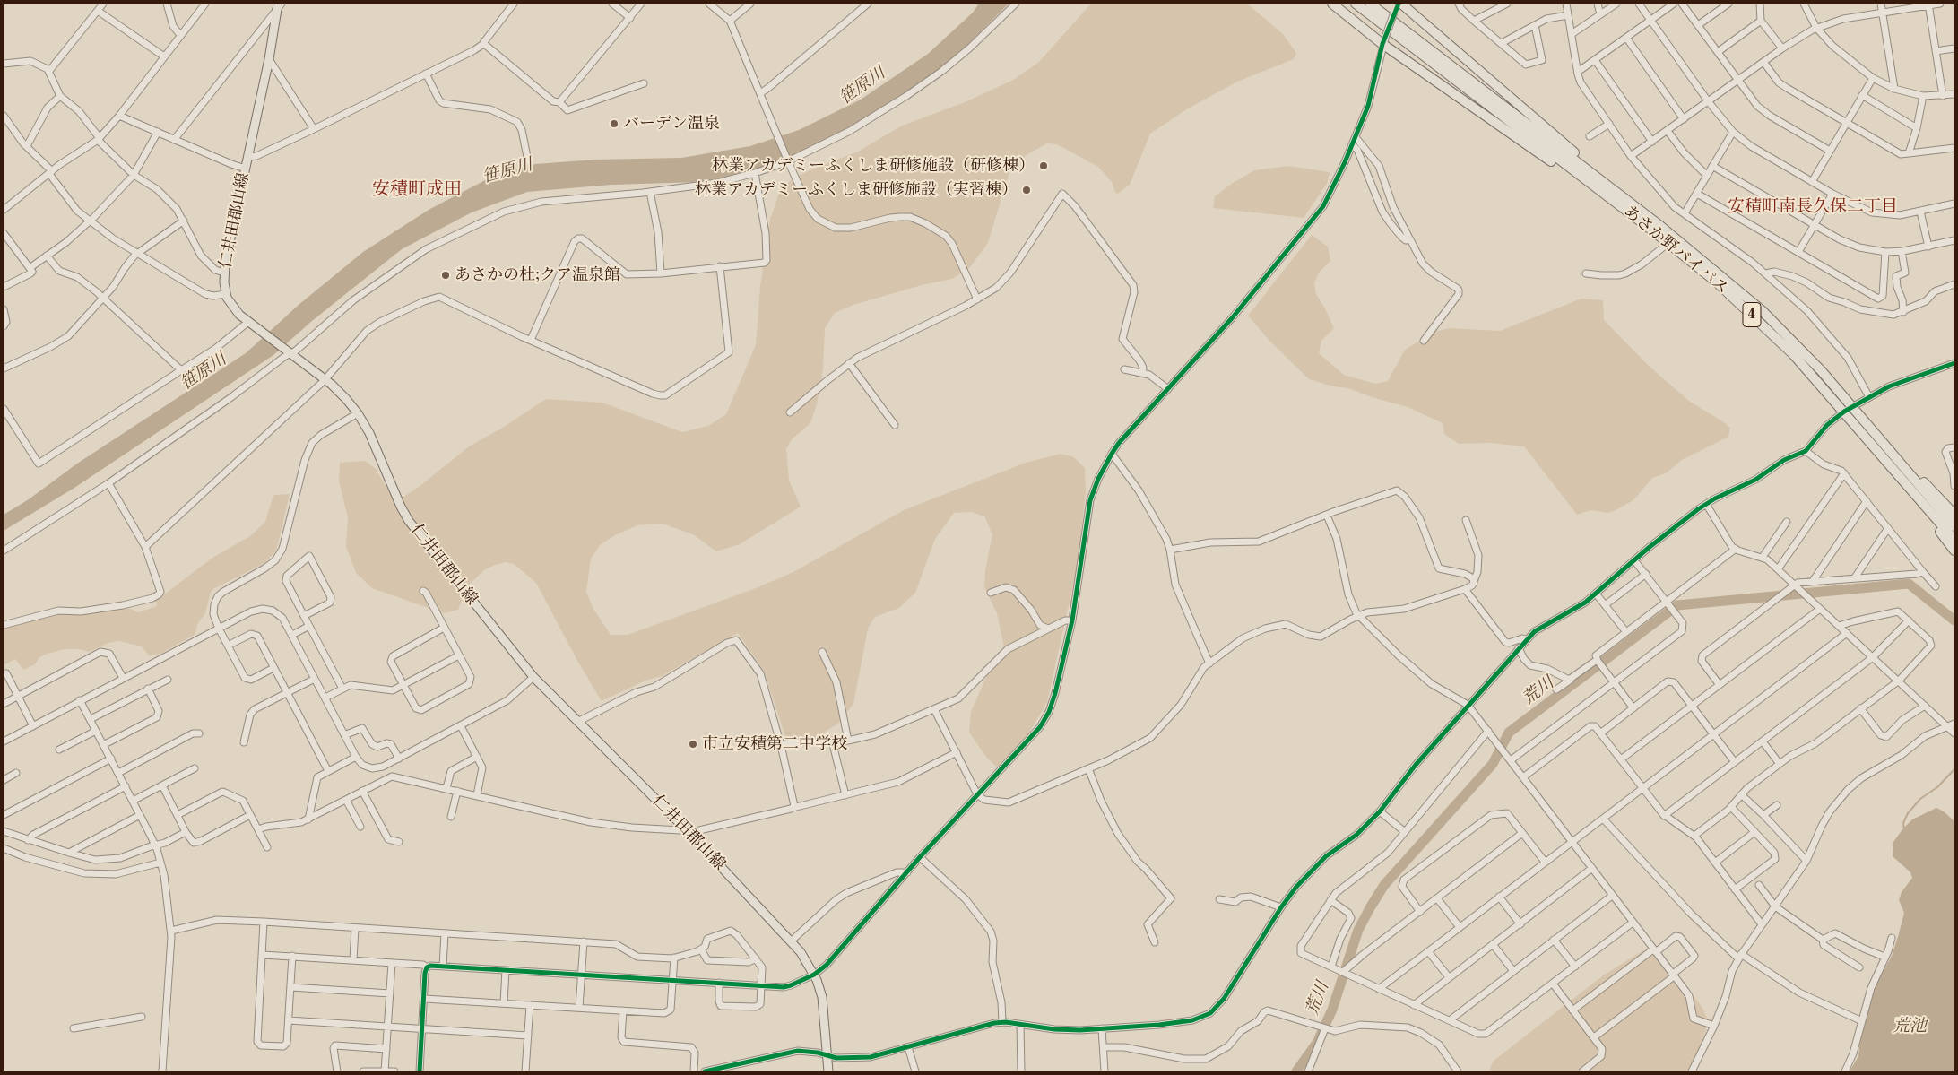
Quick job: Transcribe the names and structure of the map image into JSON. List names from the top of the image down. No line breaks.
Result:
{"streets":{"highway":["あさか野バイパス","4"],"main road":["仁井田郡山線"]},"districts":["安積町成田","安積町南長久保二丁目"],"water":["笹原川","荒川","荒池"],"places":["バーデン温泉","林業アカデミーふくしま研修施設（研修棟）","林業アカデミーふくしま研修施設（実習棟）","あさかの杜;クア温泉館","市立安積第二中学校"]}
